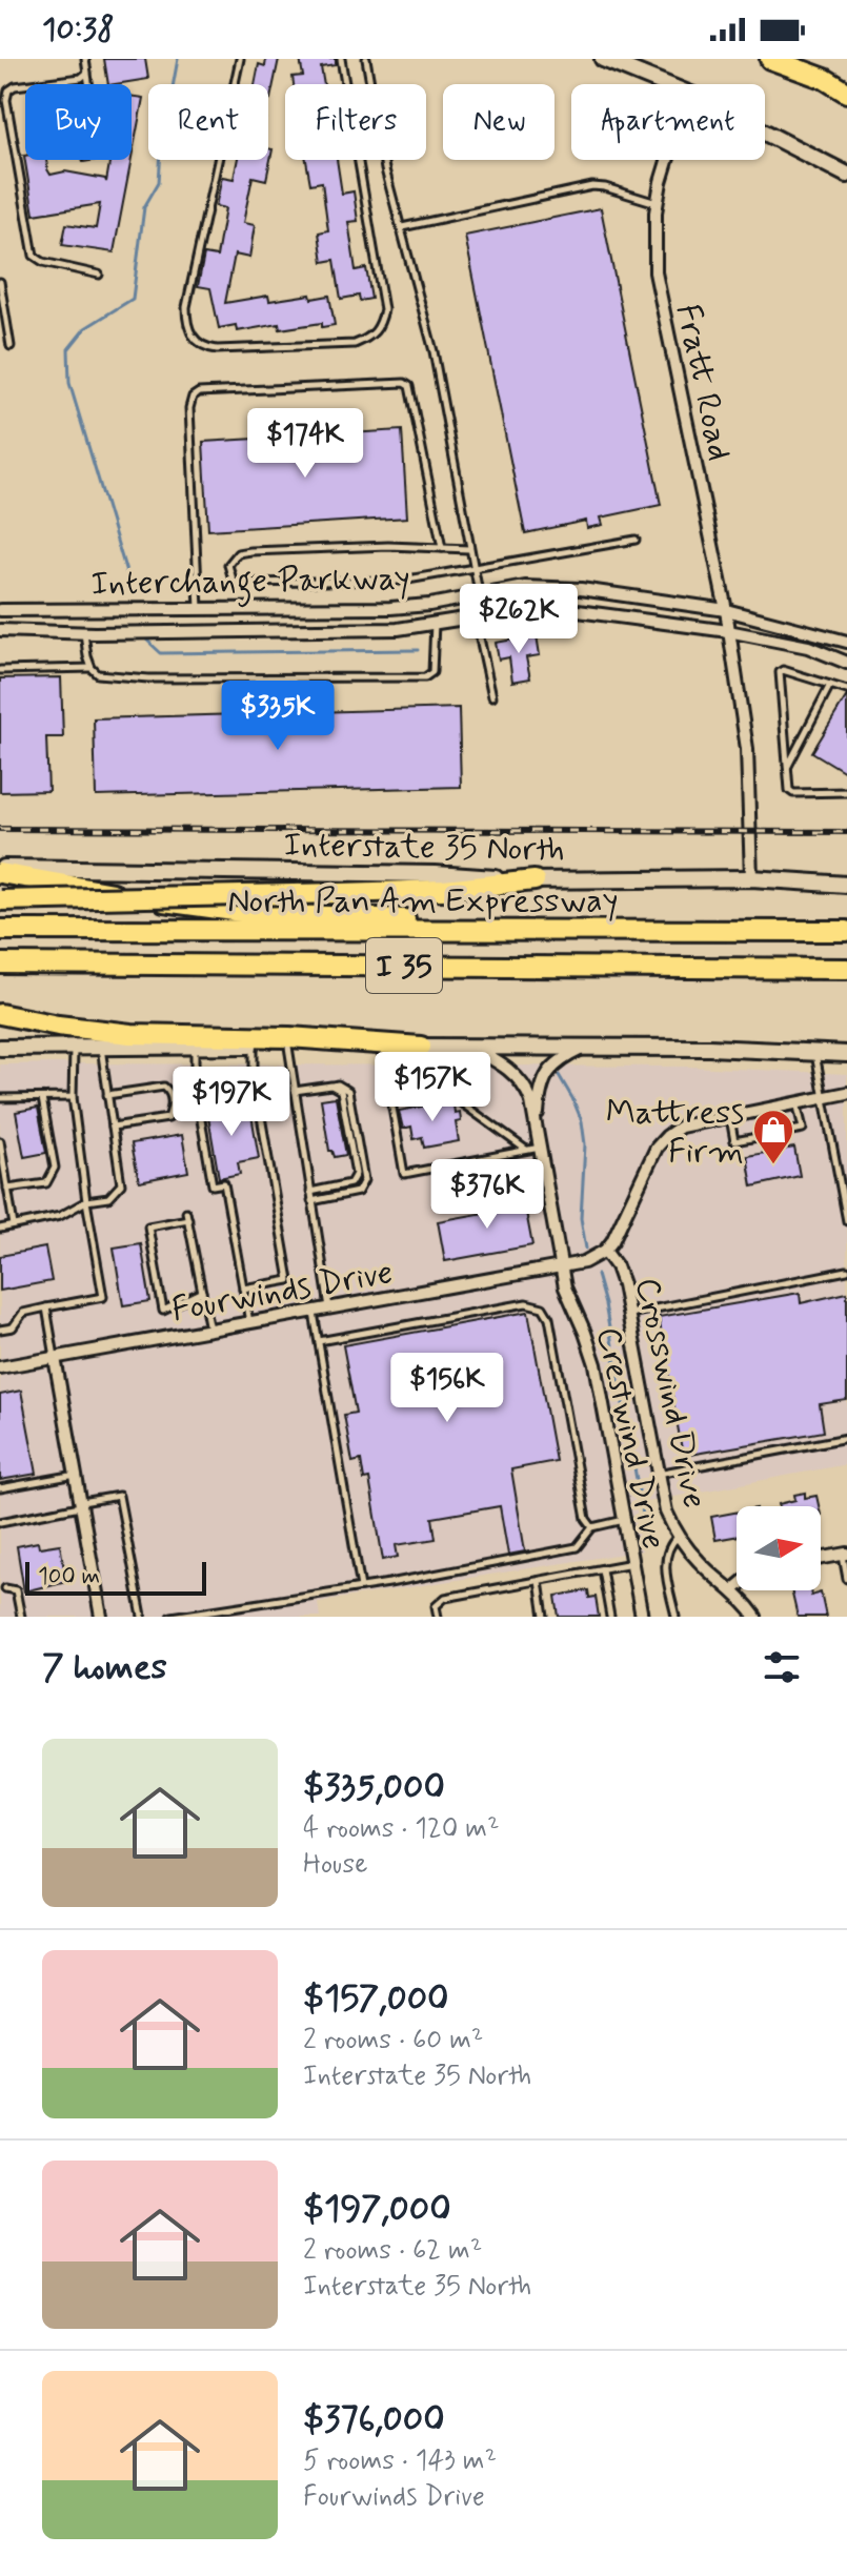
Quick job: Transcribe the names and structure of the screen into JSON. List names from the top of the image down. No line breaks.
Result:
{"streets":{"highway":["North Pan Am Expressway","I 35"],"main road":["Interstate 35 North"],"street":["Fratt Road","Interchange Parkway","Fourwinds Drive","Crosswind Drive","Crestwind Drive"]},"crossings":[["Fratt Road","Interchange Parkway"],["Fratt Road","Interstate 35 North"],["Fourwinds Drive","Crosswind Drive"],["Fourwinds Drive","Crestwind Drive"]],"places":{"shop":["Mattress Firm"]},"scale_bar":"100 m","north":"right","page":{"status":"10:38","chip":["Buy","Rent","Filters","New","Apartment"],"price":["$174K","$262K","$335K","$157K","$197K","$376K","$156K"],"scale":"100 m","heading":"7 homes","list":[{"name":"$335,000","note":"4 rooms · 120 m² · House"},{"name":"$157,000","note":"2 rooms · 60 m² · Interstate 35 North"},{"name":"$197,000","note":"2 rooms · 62 m² · Interstate 35 North"},{"name":"$376,000","note":"5 rooms · 143 m² · Fourwinds Drive"}]}}
